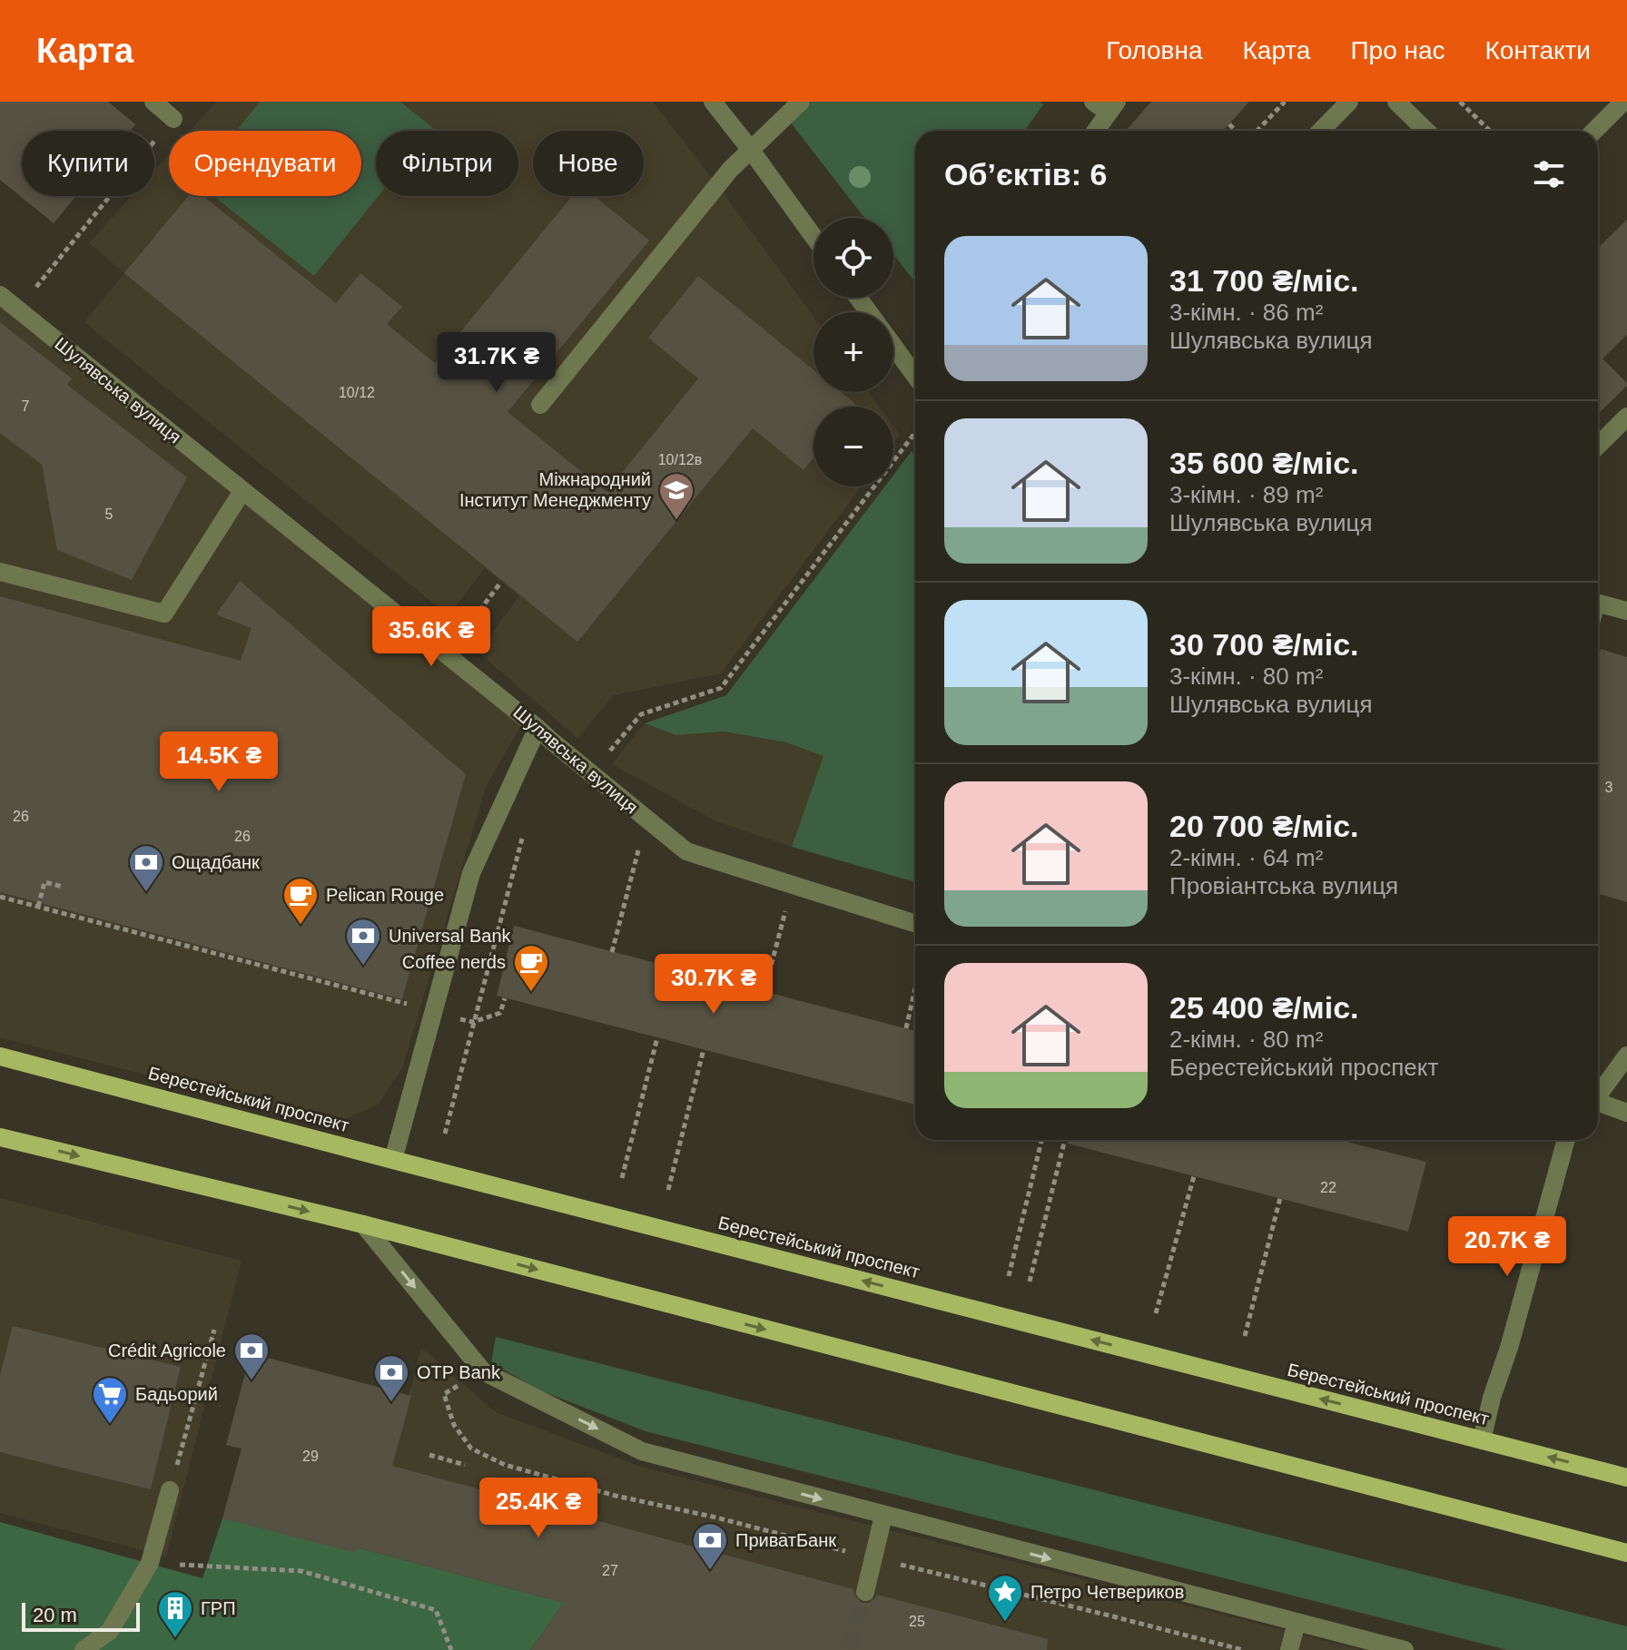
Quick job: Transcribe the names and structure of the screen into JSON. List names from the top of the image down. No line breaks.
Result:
{"streets":{"main road":["Берестейський проспект"],"street":["Шулявська вулиця"]},"places":{"school or university":["Міжнародний Інститут Менеджменту"],"bank":["Ощадбанк","Universal Bank","Crédit Agricole","OTP Bank","ПриватБанк"],"cafe":["Pelican Rouge","Coffee nerds"],"supermarket":["Бадьорий"],"place":["Петро Четвериков"],"building":["ГРП"]},"house_numbers":["10/12","7","10/12в","5","3","26","26","22","29","27","25"],"scale_bar":"20 m","page":{"header":"Карта","nav":["Головна","Карта","Про нас","Контакти"],"chip":["Купити","Орендувати","Фільтри","Нове"],"heading":"Об’єктів: 6","map_buttons":["+","−"],"list":[{"name":"31 700 ₴/міс.","note":"3-кімн. · 86 m² · Шулявська вулиця"},{"name":"35 600 ₴/міс.","note":"3-кімн. · 89 m² · Шулявська вулиця"},{"name":"30 700 ₴/міс.","note":"3-кімн. · 80 m² · Шулявська вулиця"},{"name":"20 700 ₴/міс.","note":"2-кімн. · 64 m² · Провіантська вулиця"},{"name":"25 400 ₴/міс.","note":"2-кімн. · 80 m² · Берестейський проспект"}],"price":["31.7K ₴","35.6K ₴","14.5K ₴","30.7K ₴","20.7K ₴","25.4K ₴"],"scale":"20 m"}}
